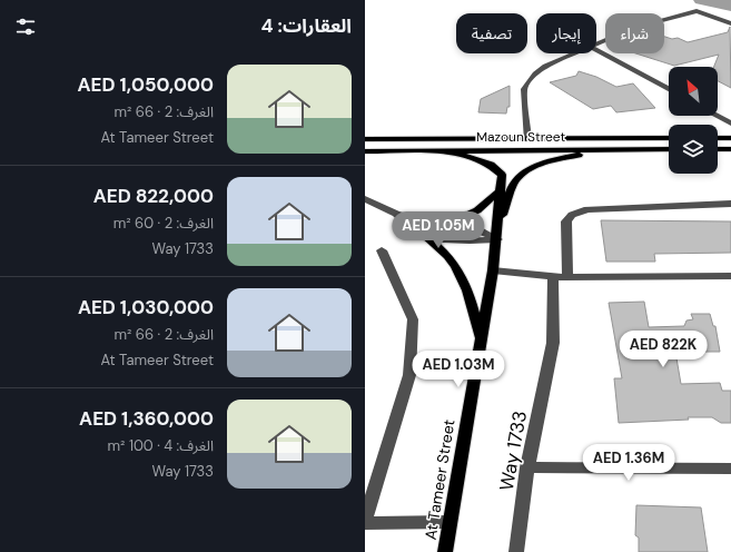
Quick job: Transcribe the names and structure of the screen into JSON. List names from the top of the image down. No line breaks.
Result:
{"streets":{"main road":["Mazoun Street","At Tameer Street"],"street":["Way 1733"]},"crossings":[["Mazoun Street","At Tameer Street"]],"north":"top left","page":{"heading":"العقارات: 4","chip":["شراء","إيجار","تصفية"],"list":[{"name":"AED 1,050,000","note":"الغرف: 2 · 66 m² · At Tameer Street"},{"name":"AED 822,000","note":"الغرف: 2 · 60 m² · Way 1733"},{"name":"AED 1,030,000","note":"الغرف: 2 · 66 m² · At Tameer Street"},{"name":"AED 1,360,000","note":"الغرف: 4 · 100 m² · Way 1733"}],"price":["AED 1.05M","AED 822K","AED 1.03M","AED 1.36M"]}}
